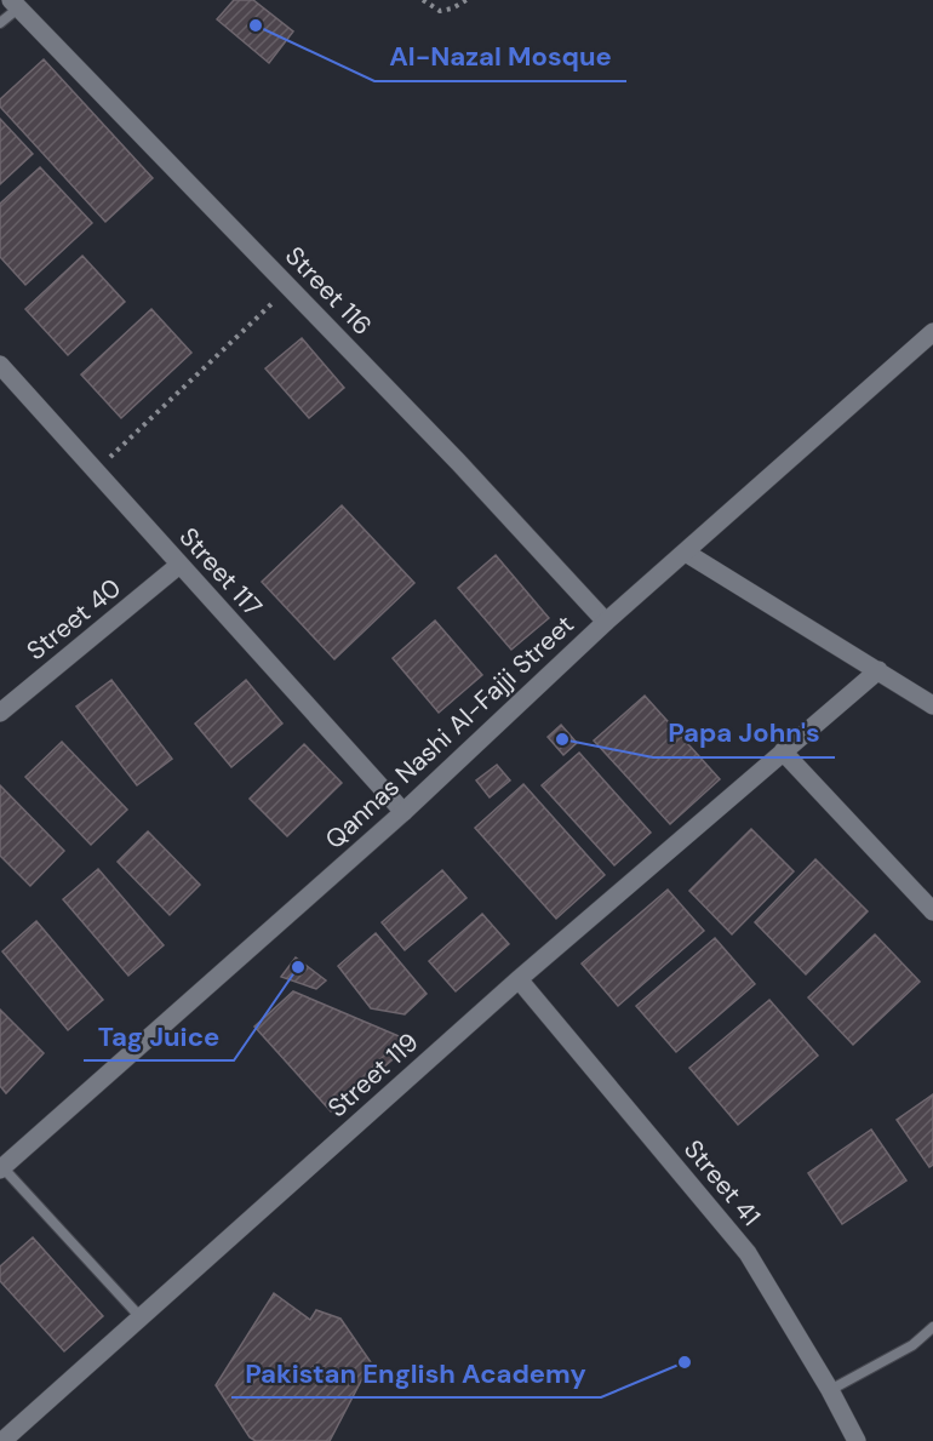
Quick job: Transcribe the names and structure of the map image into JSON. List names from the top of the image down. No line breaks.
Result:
{"streets":{"street":["Street 116","Street 117","Street 40","Qannas Nashi Al-Fajji Street","Street 119","Street 41"]},"crossings":[["Street 116","Qannas Nashi Al-Fajji Street"],["Street 117","Street 40"],["Street 117","Qannas Nashi Al-Fajji Street"],["Street 119","Street 41"]],"places":["Al-Nazal Mosque","Papa John's","Tag Juice","Pakistan English Academy"]}
